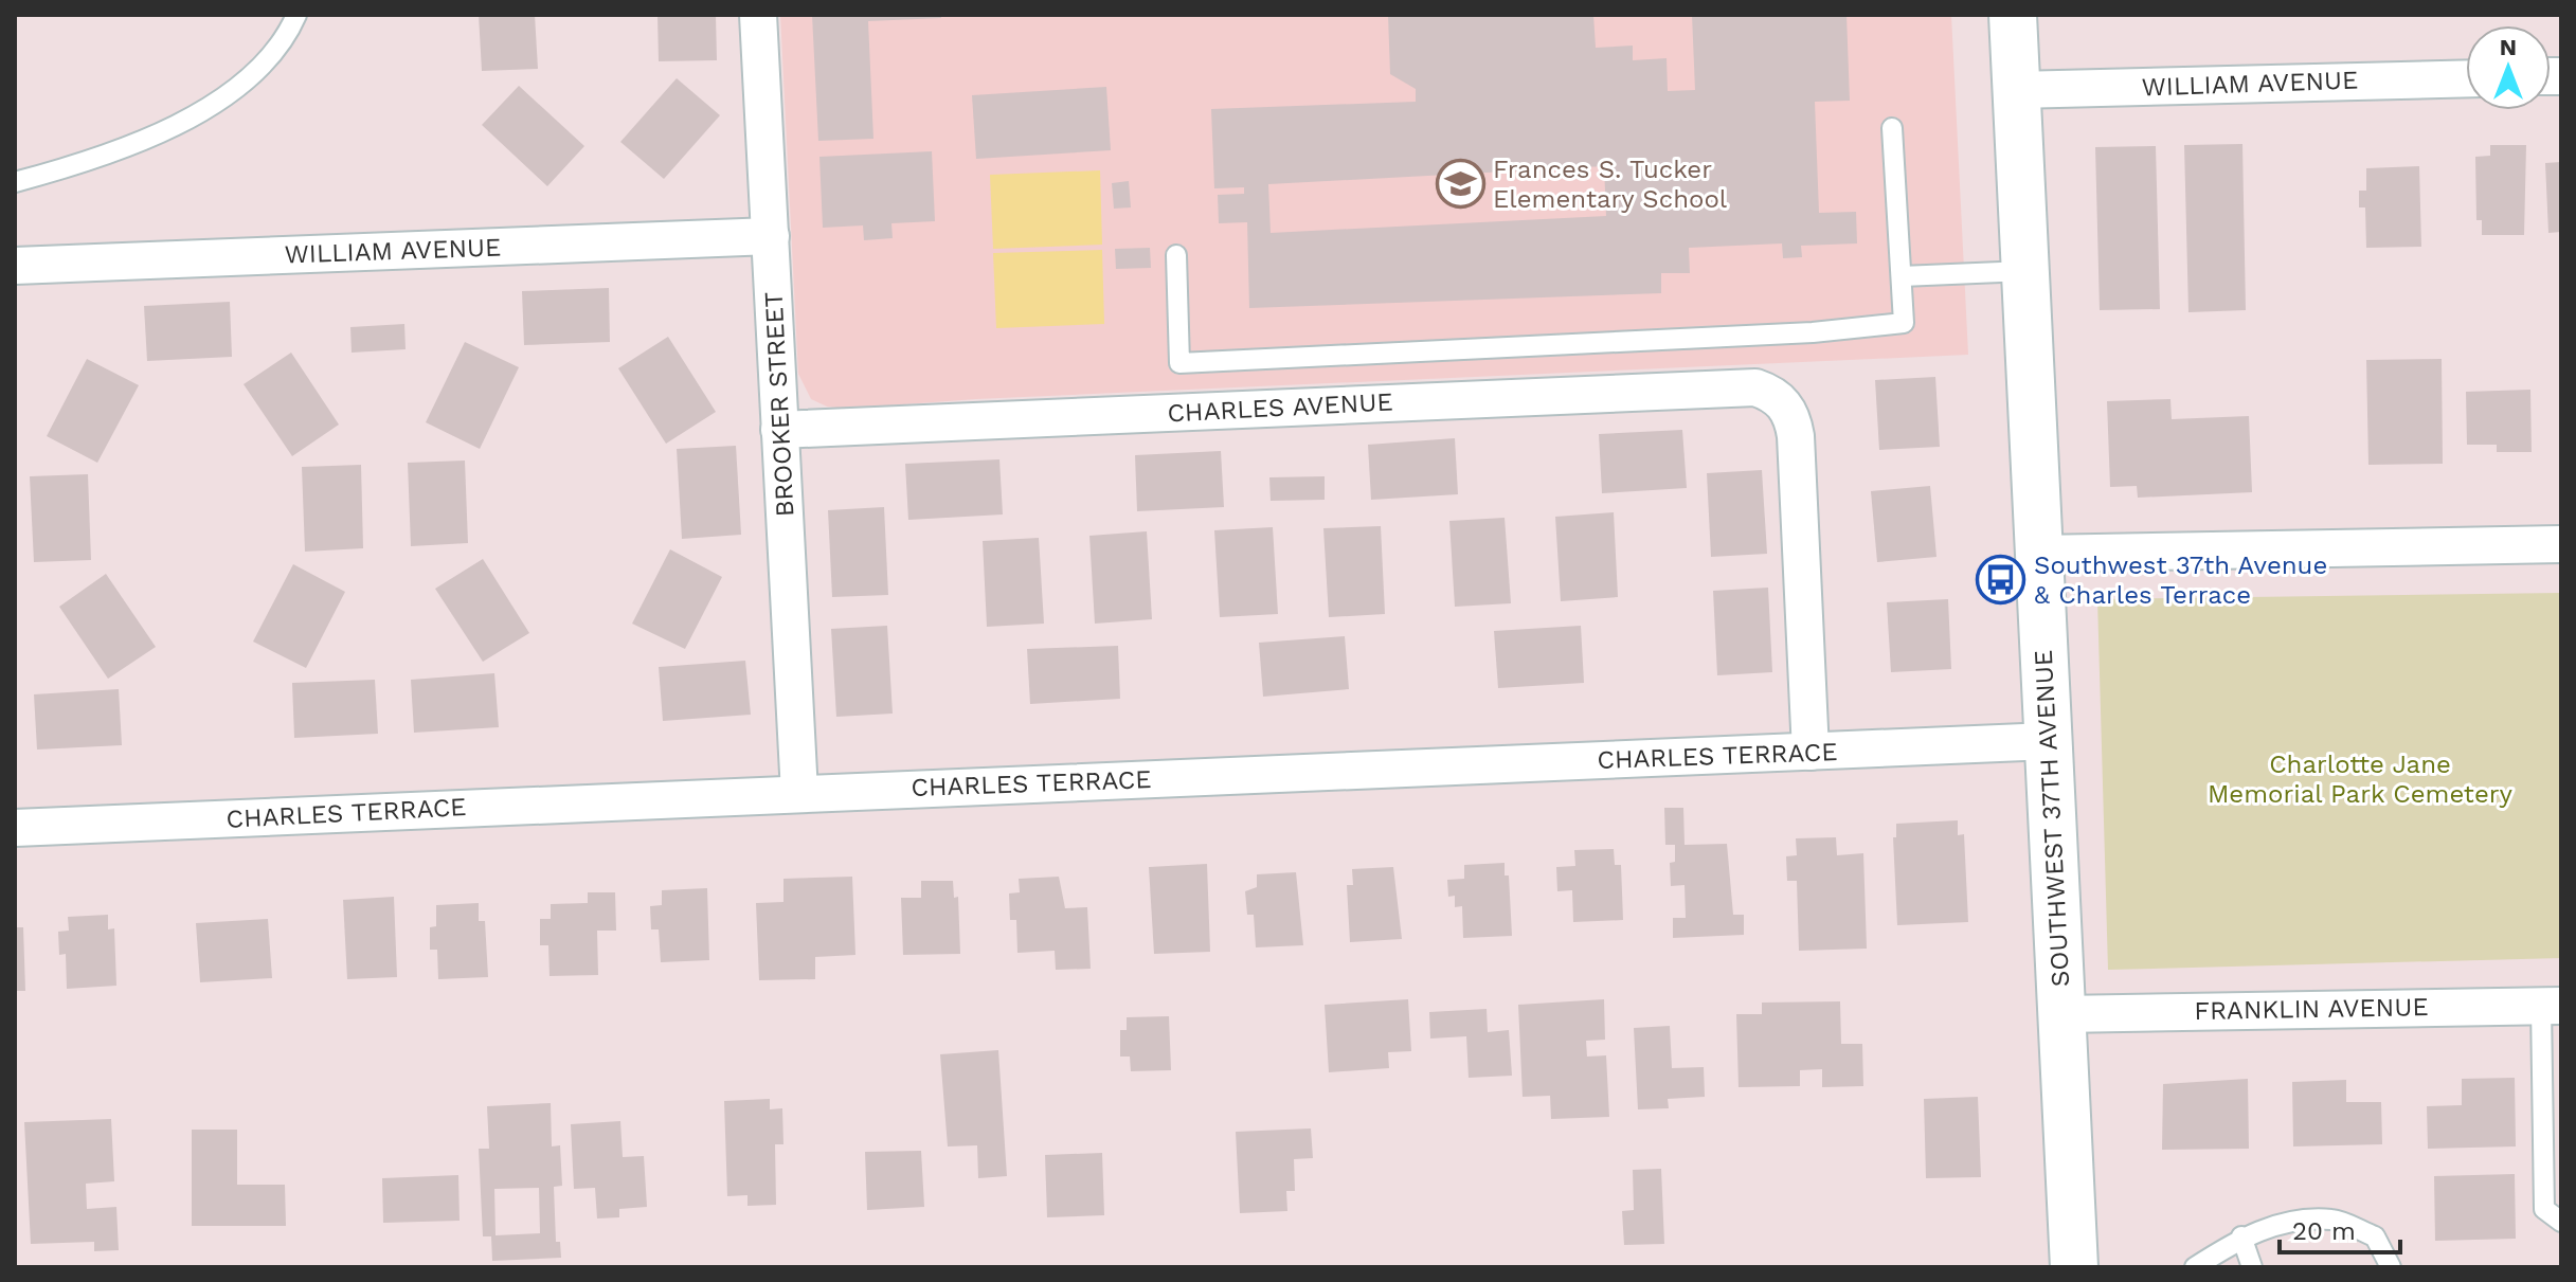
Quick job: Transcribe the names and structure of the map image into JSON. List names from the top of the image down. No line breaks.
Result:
{"streets":{"main road":["SOUTHWEST 37TH AVENUE"],"street":["WILLIAM AVENUE","BROOKER STREET","CHARLES AVENUE","CHARLES TERRACE","FRANKLIN AVENUE"]},"crossings":[["WILLIAM AVENUE","BROOKER STREET"],["WILLIAM AVENUE","SOUTHWEST 37TH AVENUE"],["BROOKER STREET","CHARLES AVENUE"],["BROOKER STREET","CHARLES TERRACE"],["CHARLES AVENUE","CHARLES TERRACE"],["CHARLES TERRACE","SOUTHWEST 37TH AVENUE"],["SOUTHWEST 37TH AVENUE","FRANKLIN AVENUE"]],"parks":["Charlotte Jane Memorial Park Cemetery"],"places":{"school or university":["Frances S. Tucker Elementary School"],"bus stop":["Southwest 37th Avenue & Charles Terrace"]},"scale_bar":"20 m","north":"top"}
